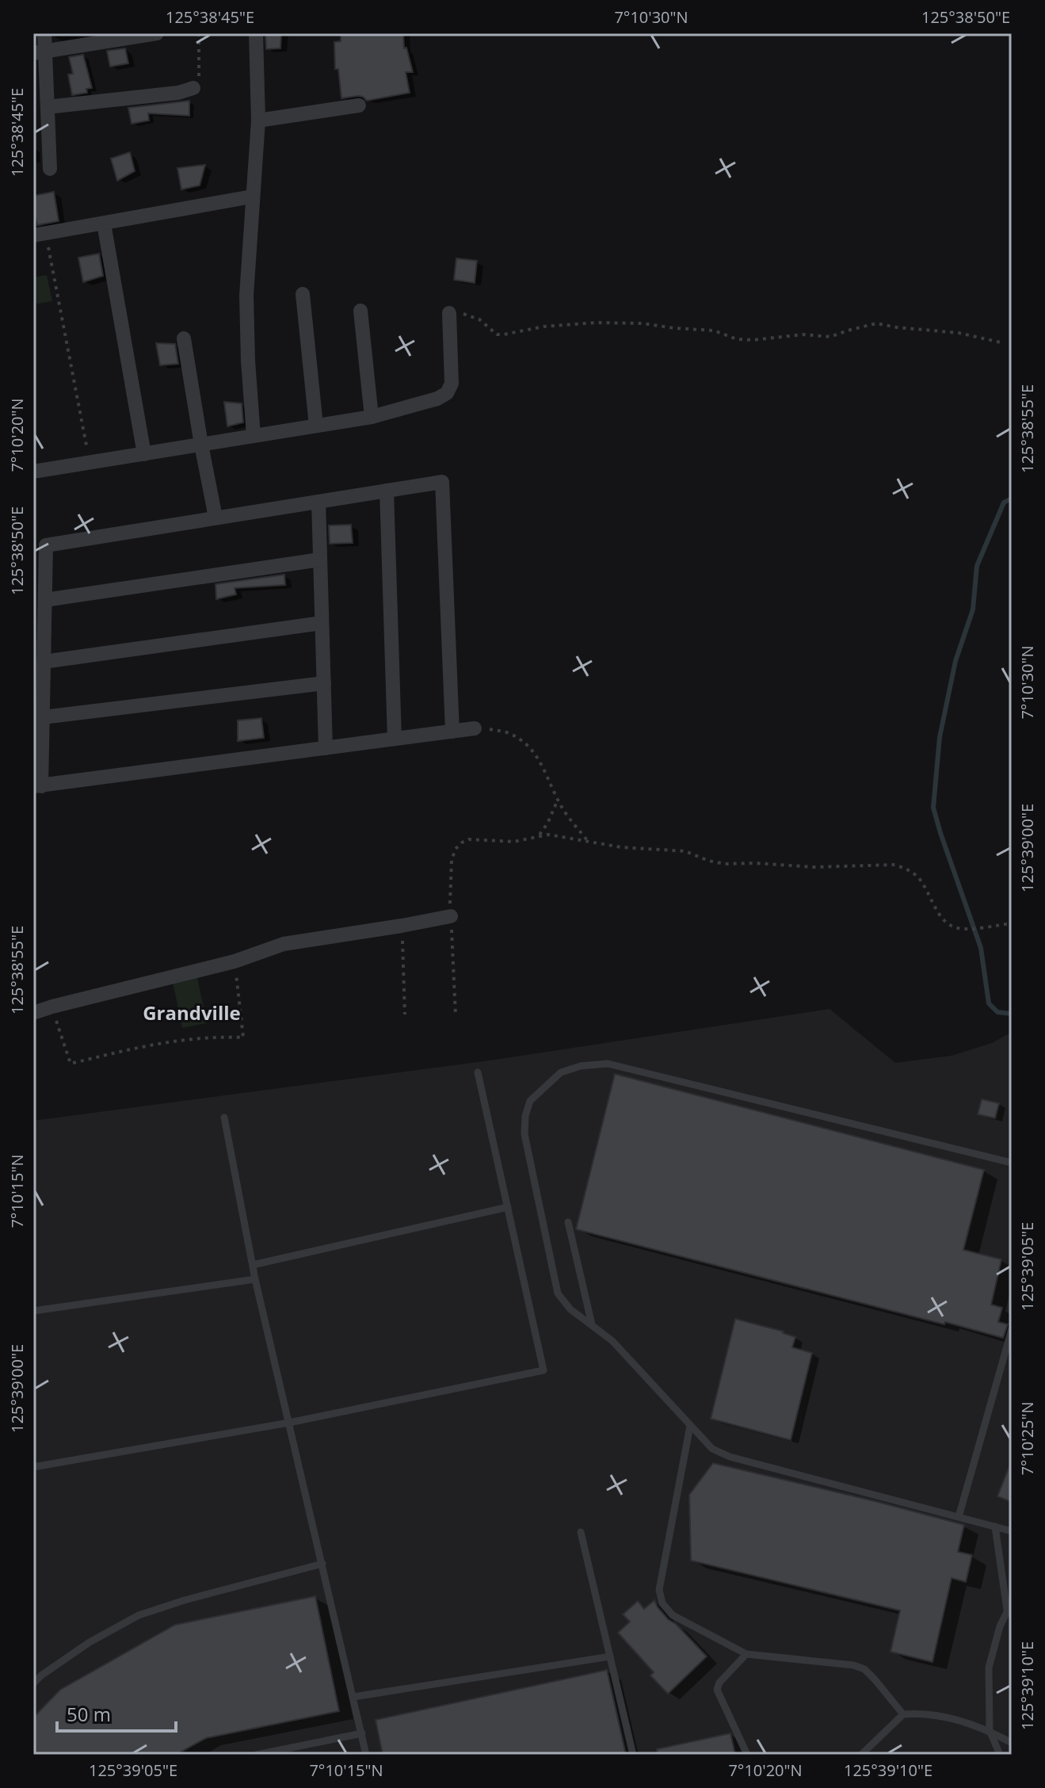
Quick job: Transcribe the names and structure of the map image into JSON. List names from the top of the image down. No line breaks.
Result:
{"districts":["Grandville"],"scale_bar":"50 m","coordinates":["125°38'45\"E","7°10'30\"N","125°38'50\"E","125°38'55\"E","7°10'20\"N","125°39'00\"E","7°10'15\"N","125°39'05\"E","7°10'25\"N","125°39'10\"E"]}
